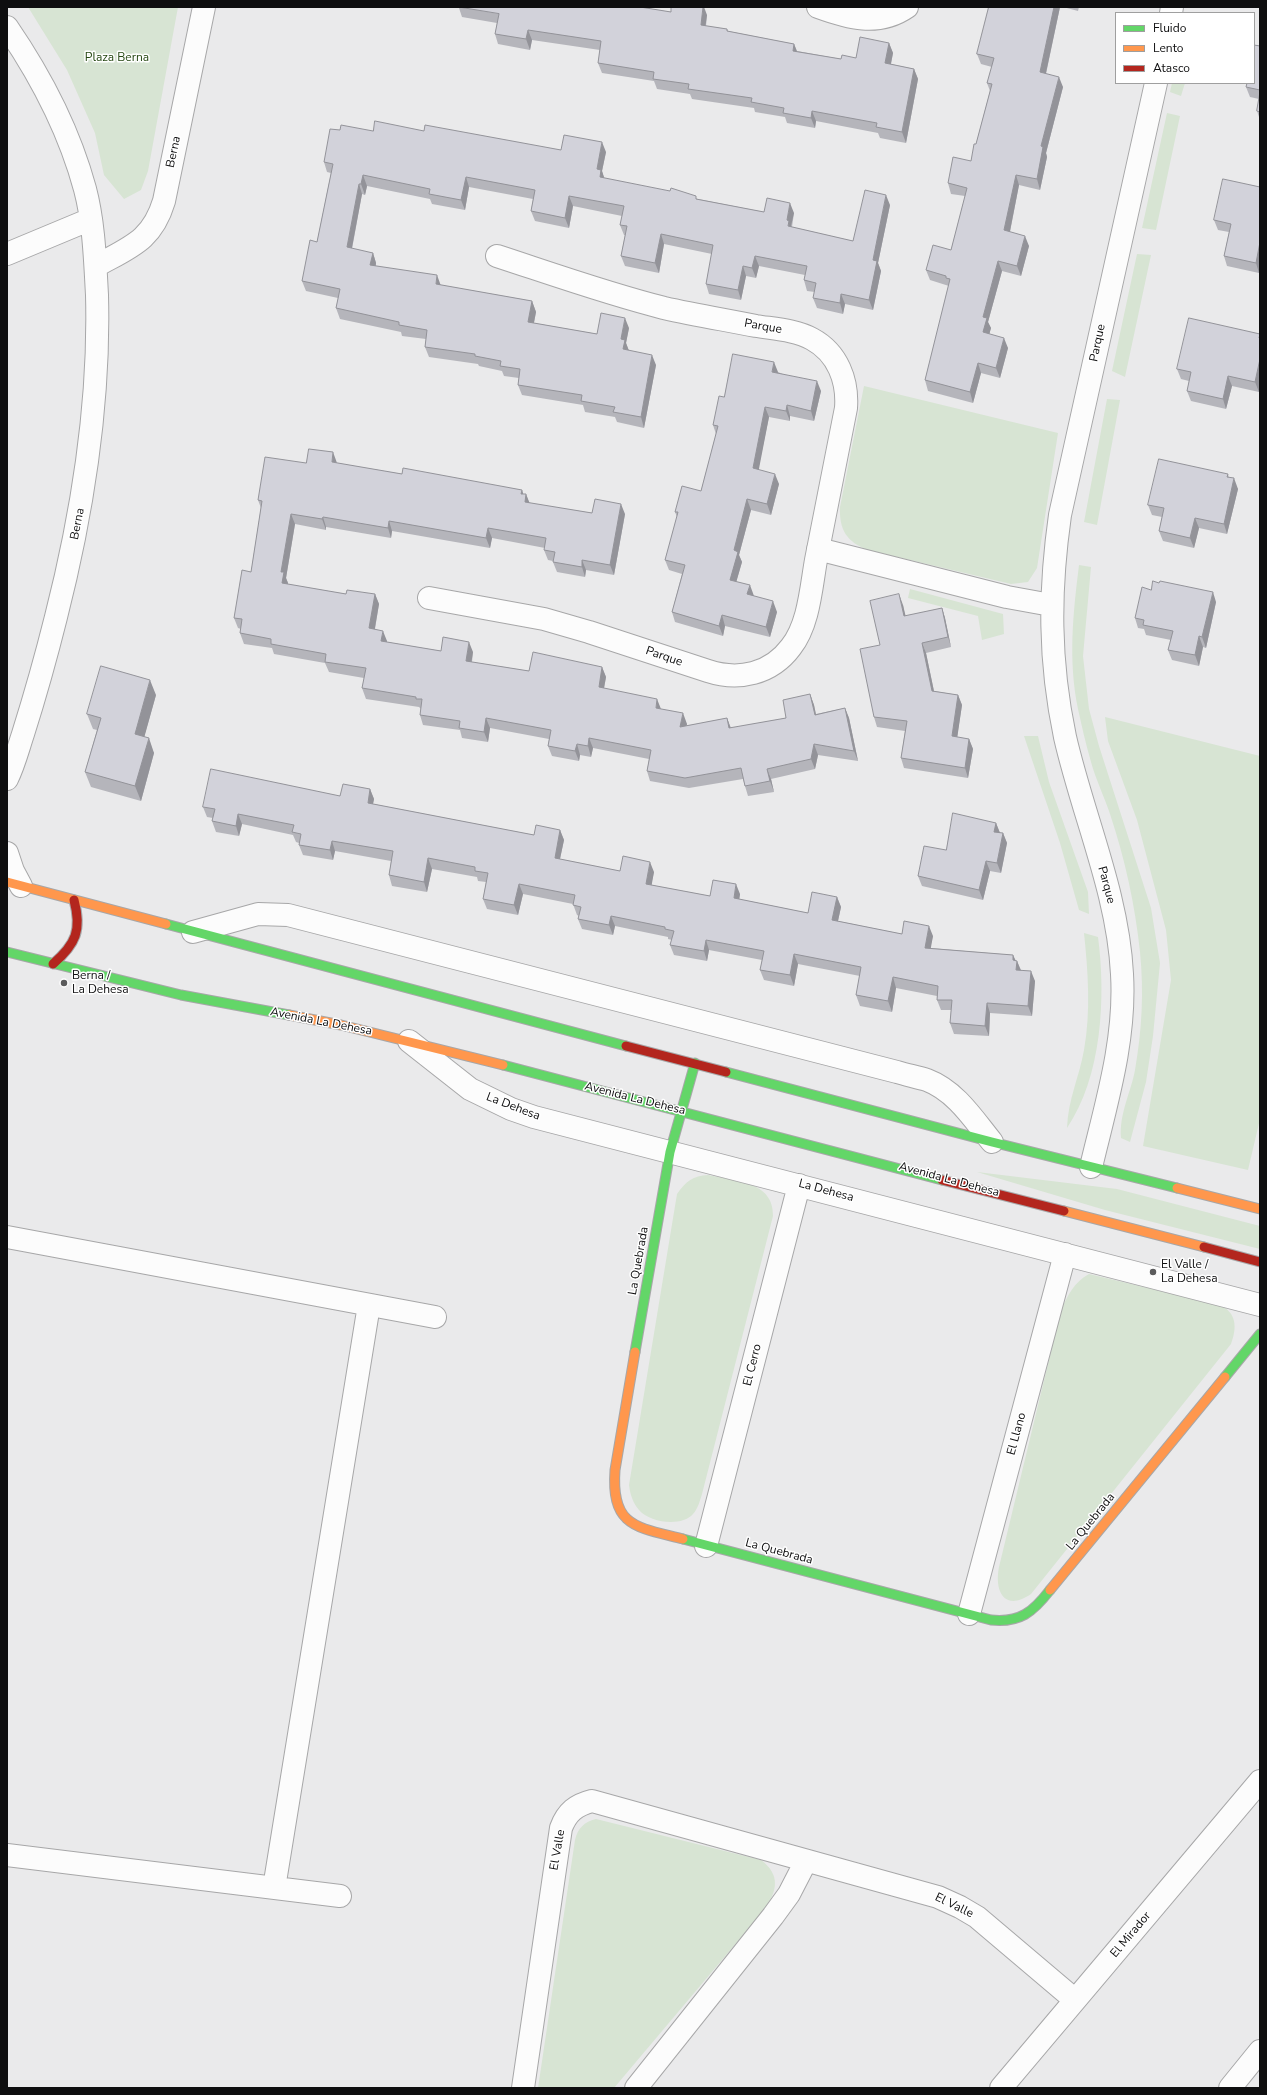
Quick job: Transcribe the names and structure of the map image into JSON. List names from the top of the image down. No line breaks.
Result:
{"streets":{"street":["Berna","Parque","Avenida La Dehesa","La Dehesa","La Quebrada","El Cerro","El Llano","El Valle","El Mirador"]},"crossings":[["Avenida La Dehesa","La Dehesa"],["Avenida La Dehesa","La Quebrada"],["La Dehesa","La Quebrada"],["La Dehesa","El Cerro"],["La Dehesa","El Llano"],["La Quebrada","El Cerro"],["La Quebrada","El Llano"],["El Valle","El Mirador"]],"parks":["Plaza Berna"],"places":["Berna / La Dehesa","El Valle / La Dehesa"],"legend":["Fluido","Lento","Atasco"]}
